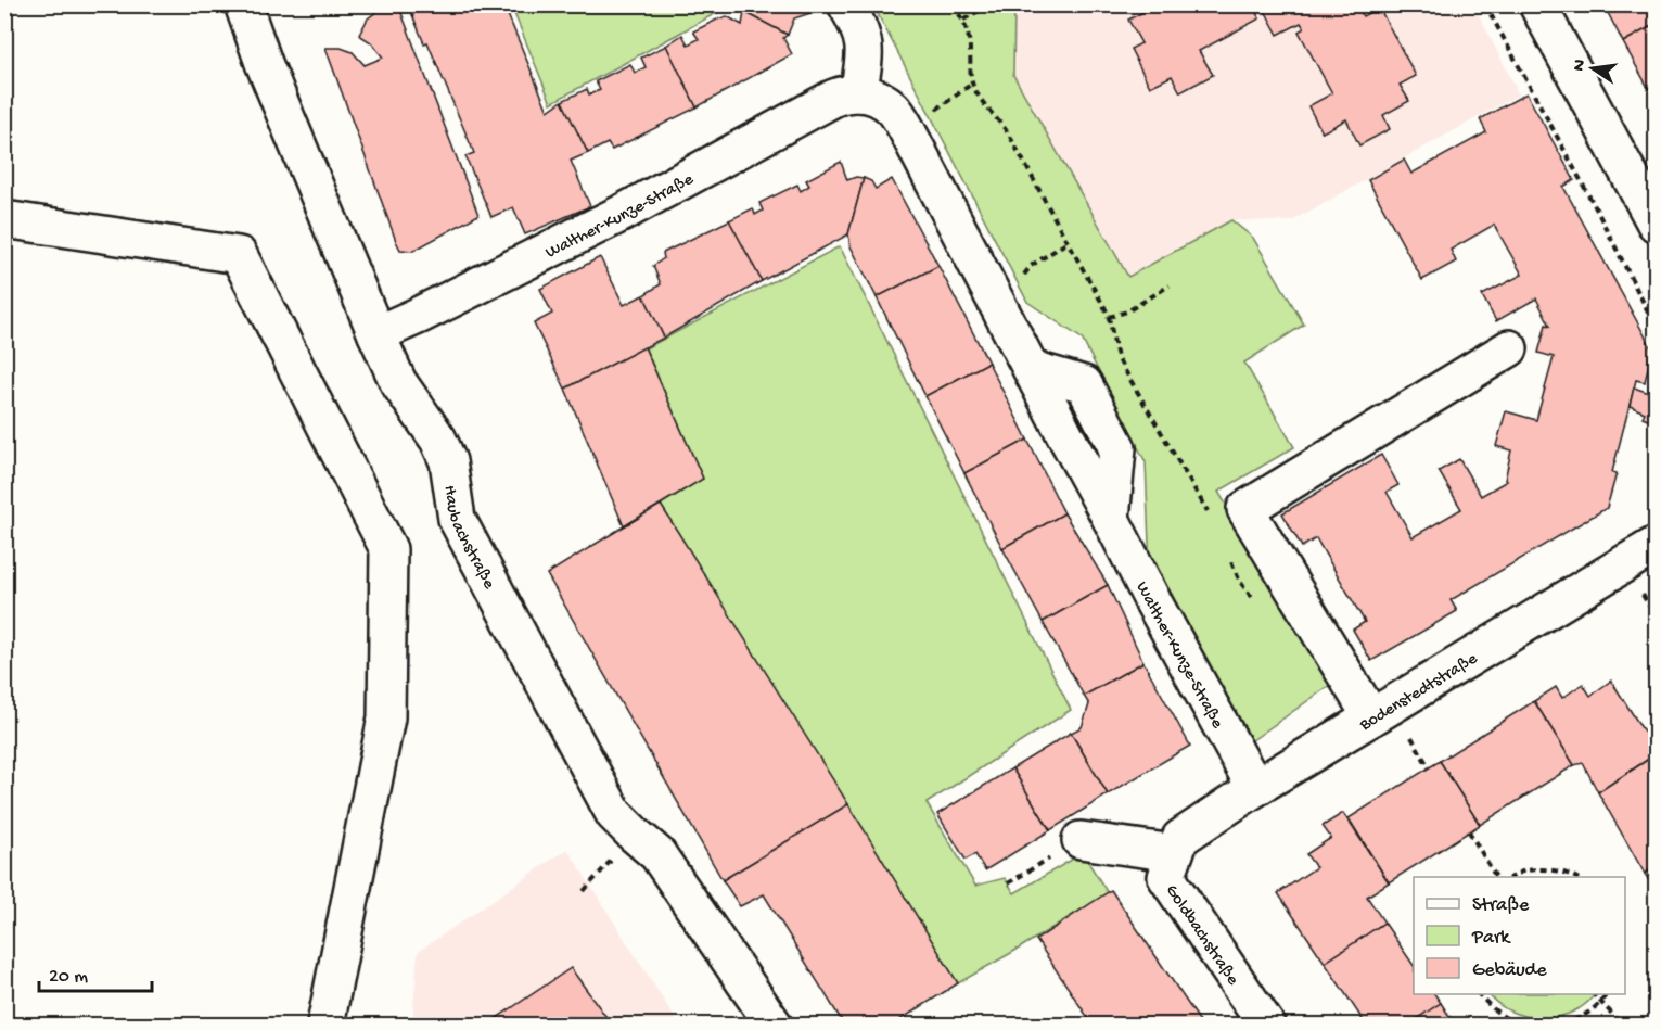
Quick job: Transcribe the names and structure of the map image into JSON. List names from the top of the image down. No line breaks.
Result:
{"streets":{"street":["Walther-Kunze-Straße","Haubachstraße","Bodenstedtstraße","Goldbachstraße"]},"crossings":[["Walther-Kunze-Straße","Haubachstraße"],["Walther-Kunze-Straße","Bodenstedtstraße"],["Bodenstedtstraße","Goldbachstraße"]],"legend":["Straße","Park","Gebäude"],"scale_bar":"20 m","north":"left"}
